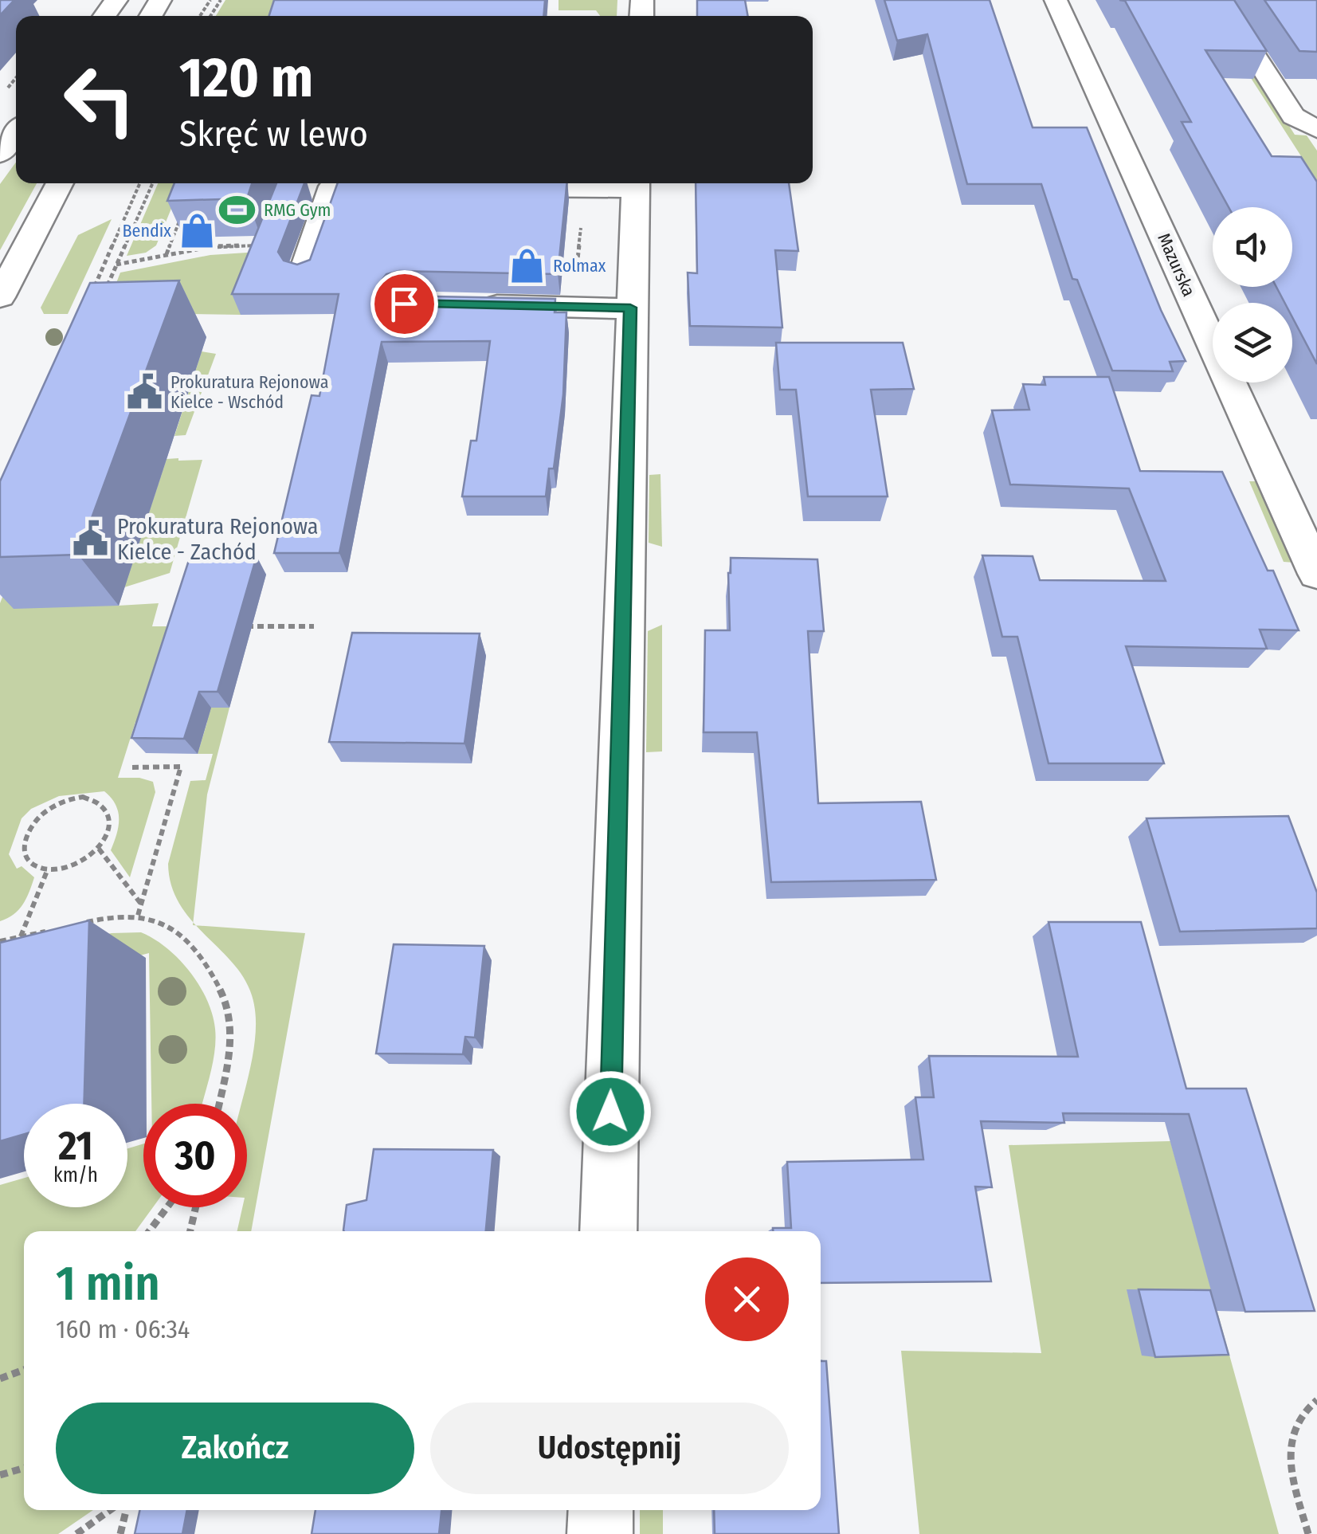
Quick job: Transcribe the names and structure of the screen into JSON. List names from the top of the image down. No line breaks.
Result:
{"streets":{"street":["Mazurska"]},"places":{"sports":["RMG Gym"],"shop":["Bendix","Rolmax"],"public building":["Prokuratura Rejonowa Kielce - Wschód","Prokuratura Rejonowa Kielce - Zachód"]},"page":{"turn":["120 m","Skręć w lewo"],"speed":"21 km/h","limit":"30","heading":["1 min","160 m · 06:34"],"buttons":["Zakończ","Udostępnij"]}}
